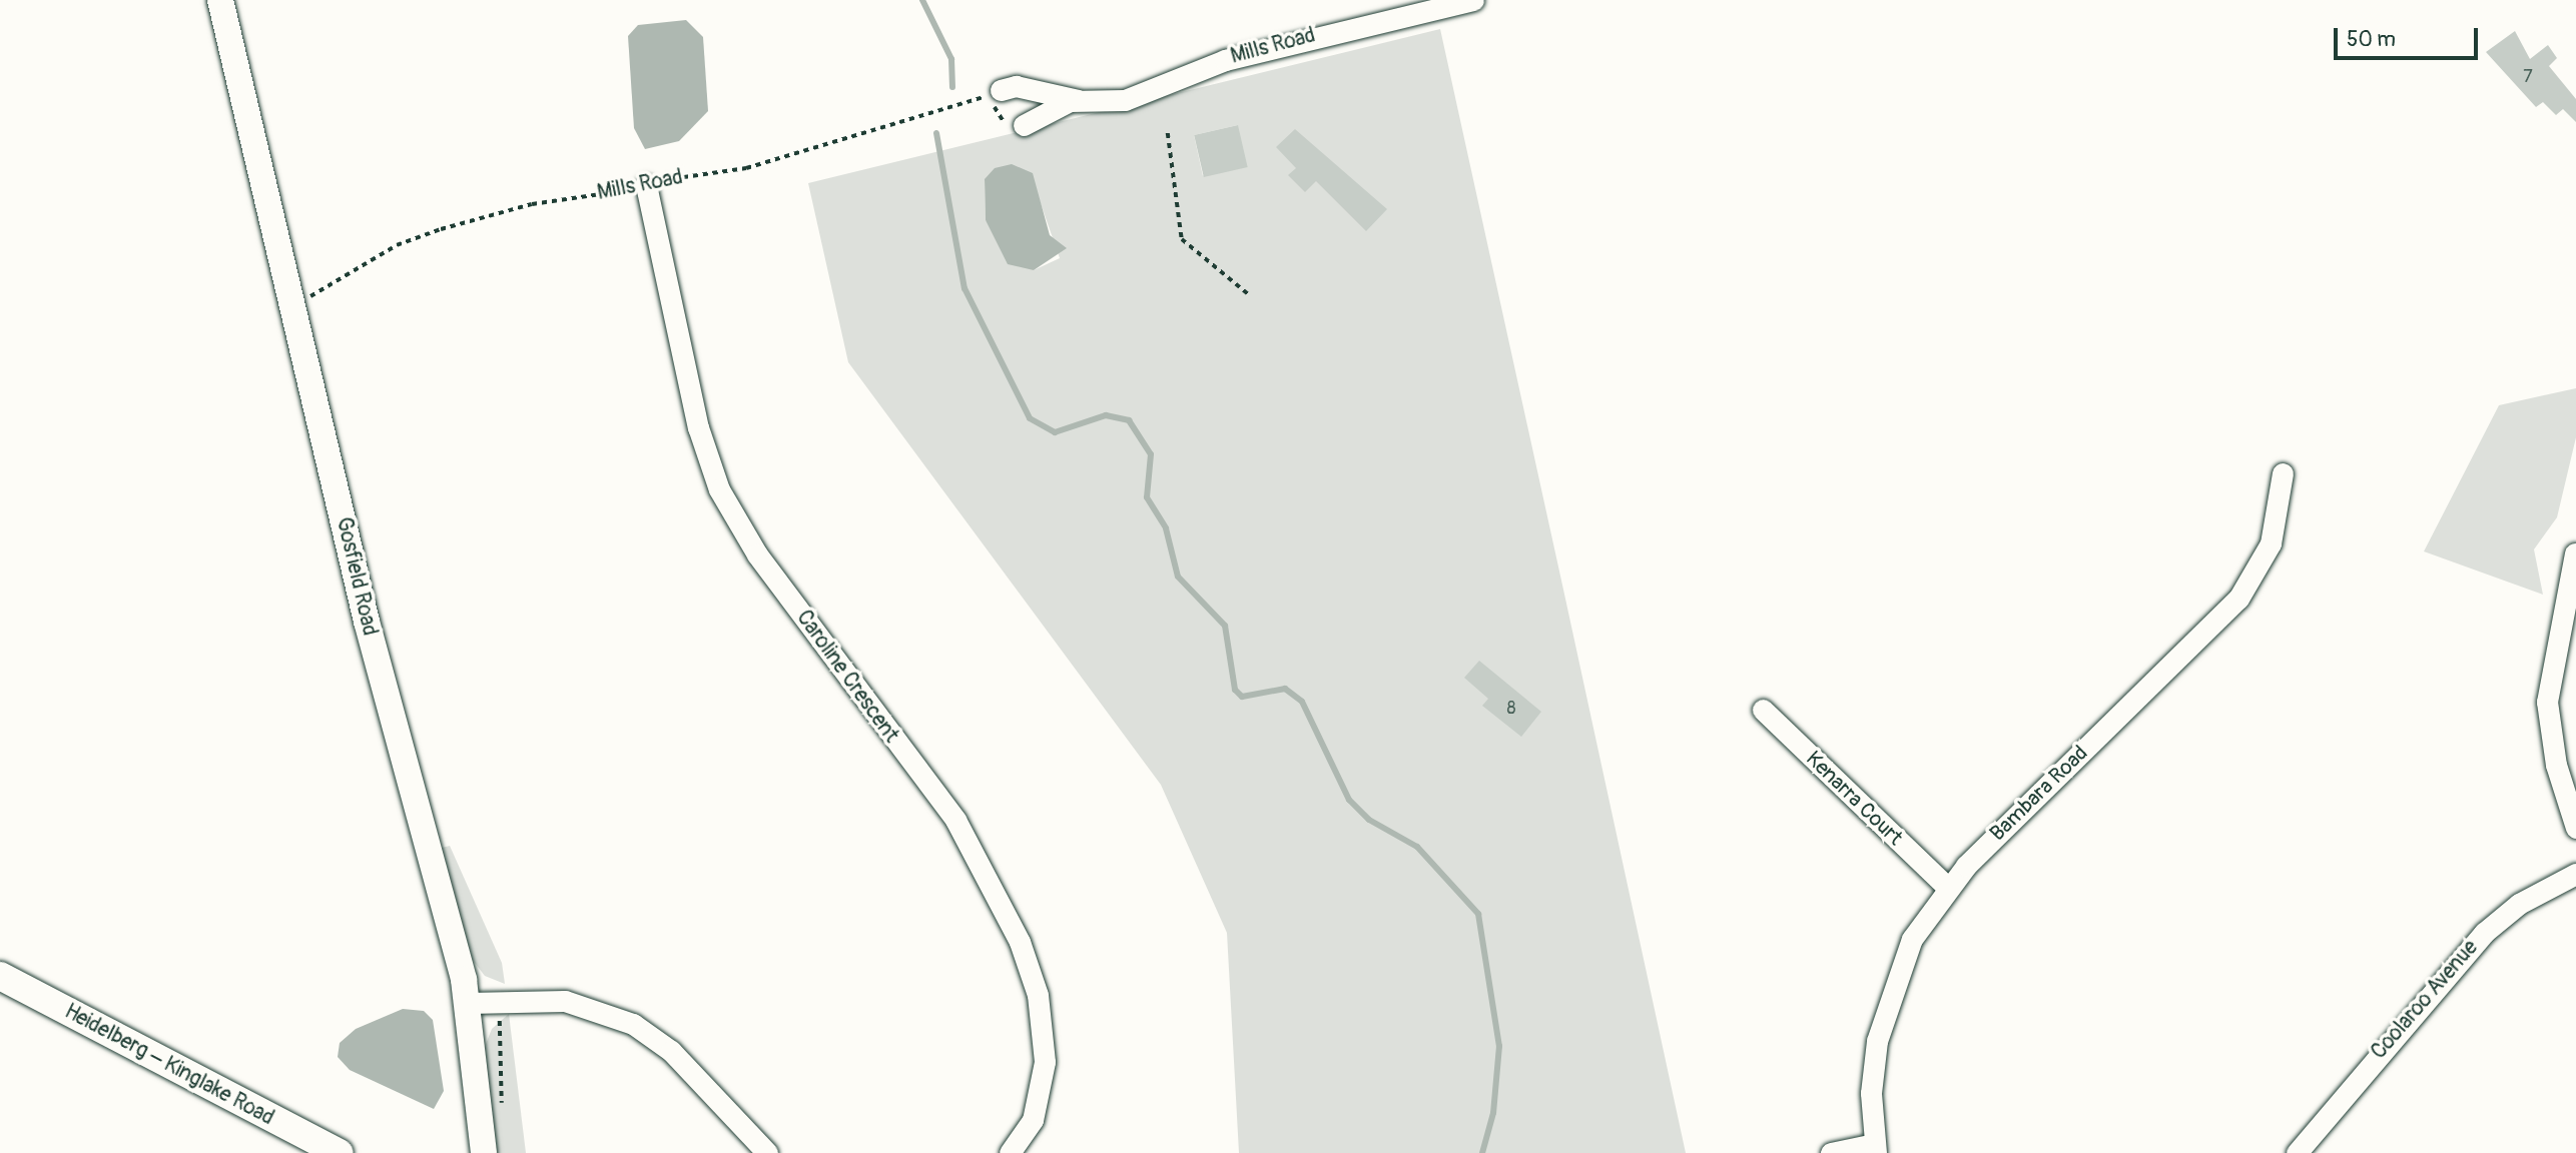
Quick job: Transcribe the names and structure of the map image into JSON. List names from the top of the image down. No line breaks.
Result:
{"streets":{"main road":["Heidelberg – Kinglake Road"],"street":["Mills Road","Gosfield Road","Caroline Crescent","Bambara Road","Kenarra Court","Coolaroo Avenue"]},"crossings":[["Mills Road","Gosfield Road"],["Mills Road","Caroline Crescent"],["Bambara Road","Kenarra Court"]],"house_numbers":["7","8"],"scale_bar":"50 m"}
